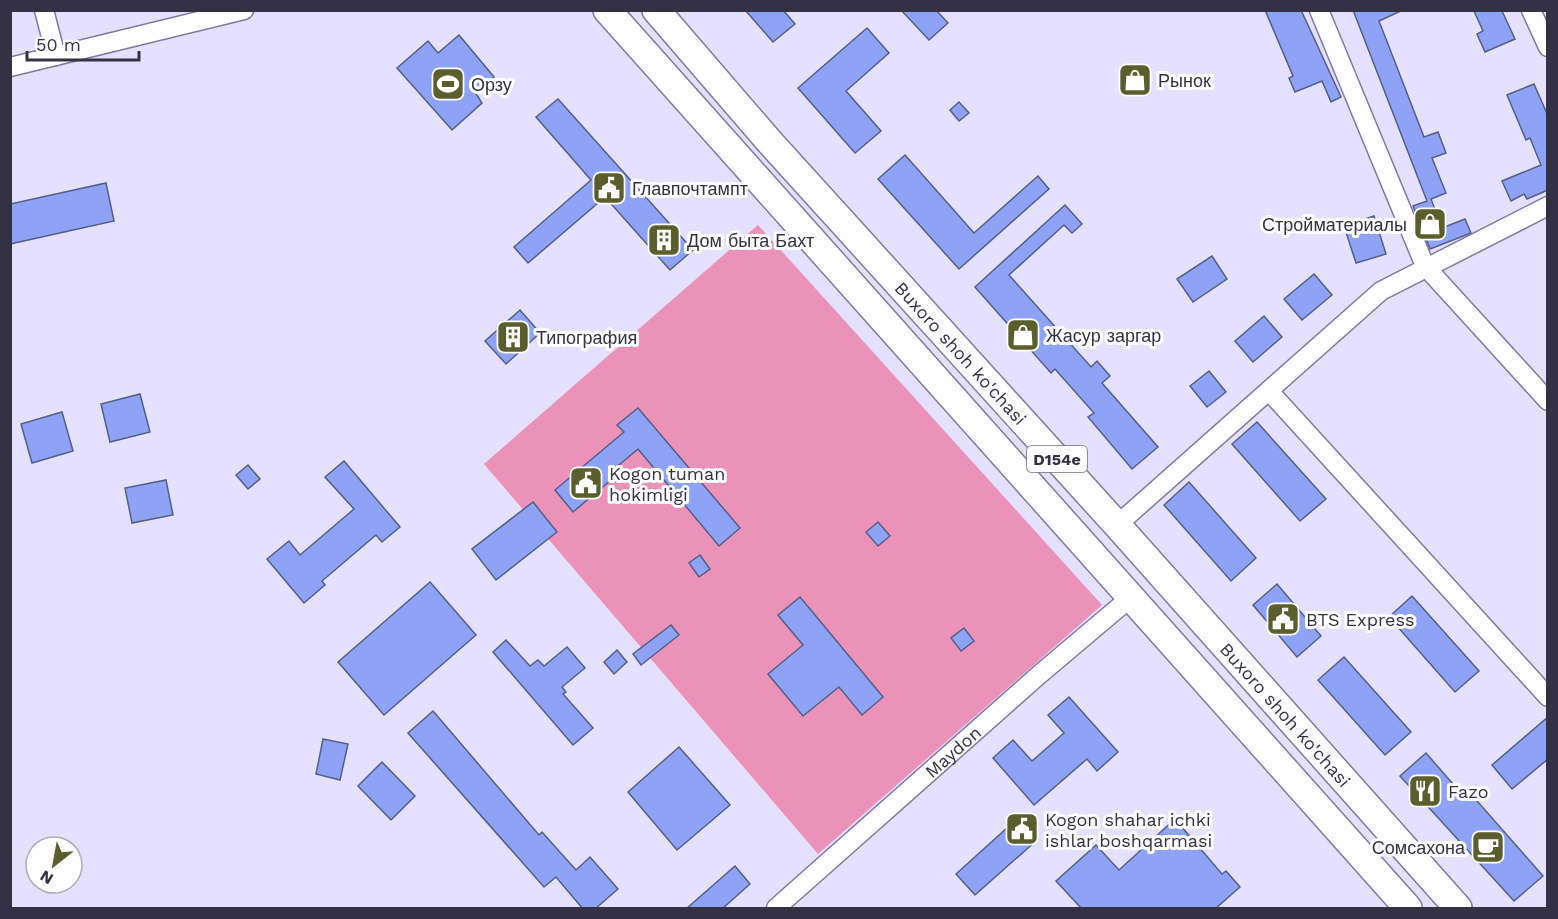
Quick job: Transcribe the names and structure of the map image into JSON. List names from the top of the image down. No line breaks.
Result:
{"streets":{"main road":["Buxoro shoh ko'chasi","D154e"],"street":["Maydon"]},"crossings":[["Buxoro shoh ko'chasi","Maydon"]],"places":{"shop":["Рынок","Стройматериалы","Жасур заргар"],"sports":["Орзу"],"public building":["Главпочтампт","Kogon tuman hokimligi","BTS Express","Kogon shahar ichki ishlar boshqarmasi"],"building":["Дом быта Бахт","Типография"],"restaurant":["Fazo"],"cafe":["Сомсахона"]},"scale_bar":"50 m","north":"bottom left"}
